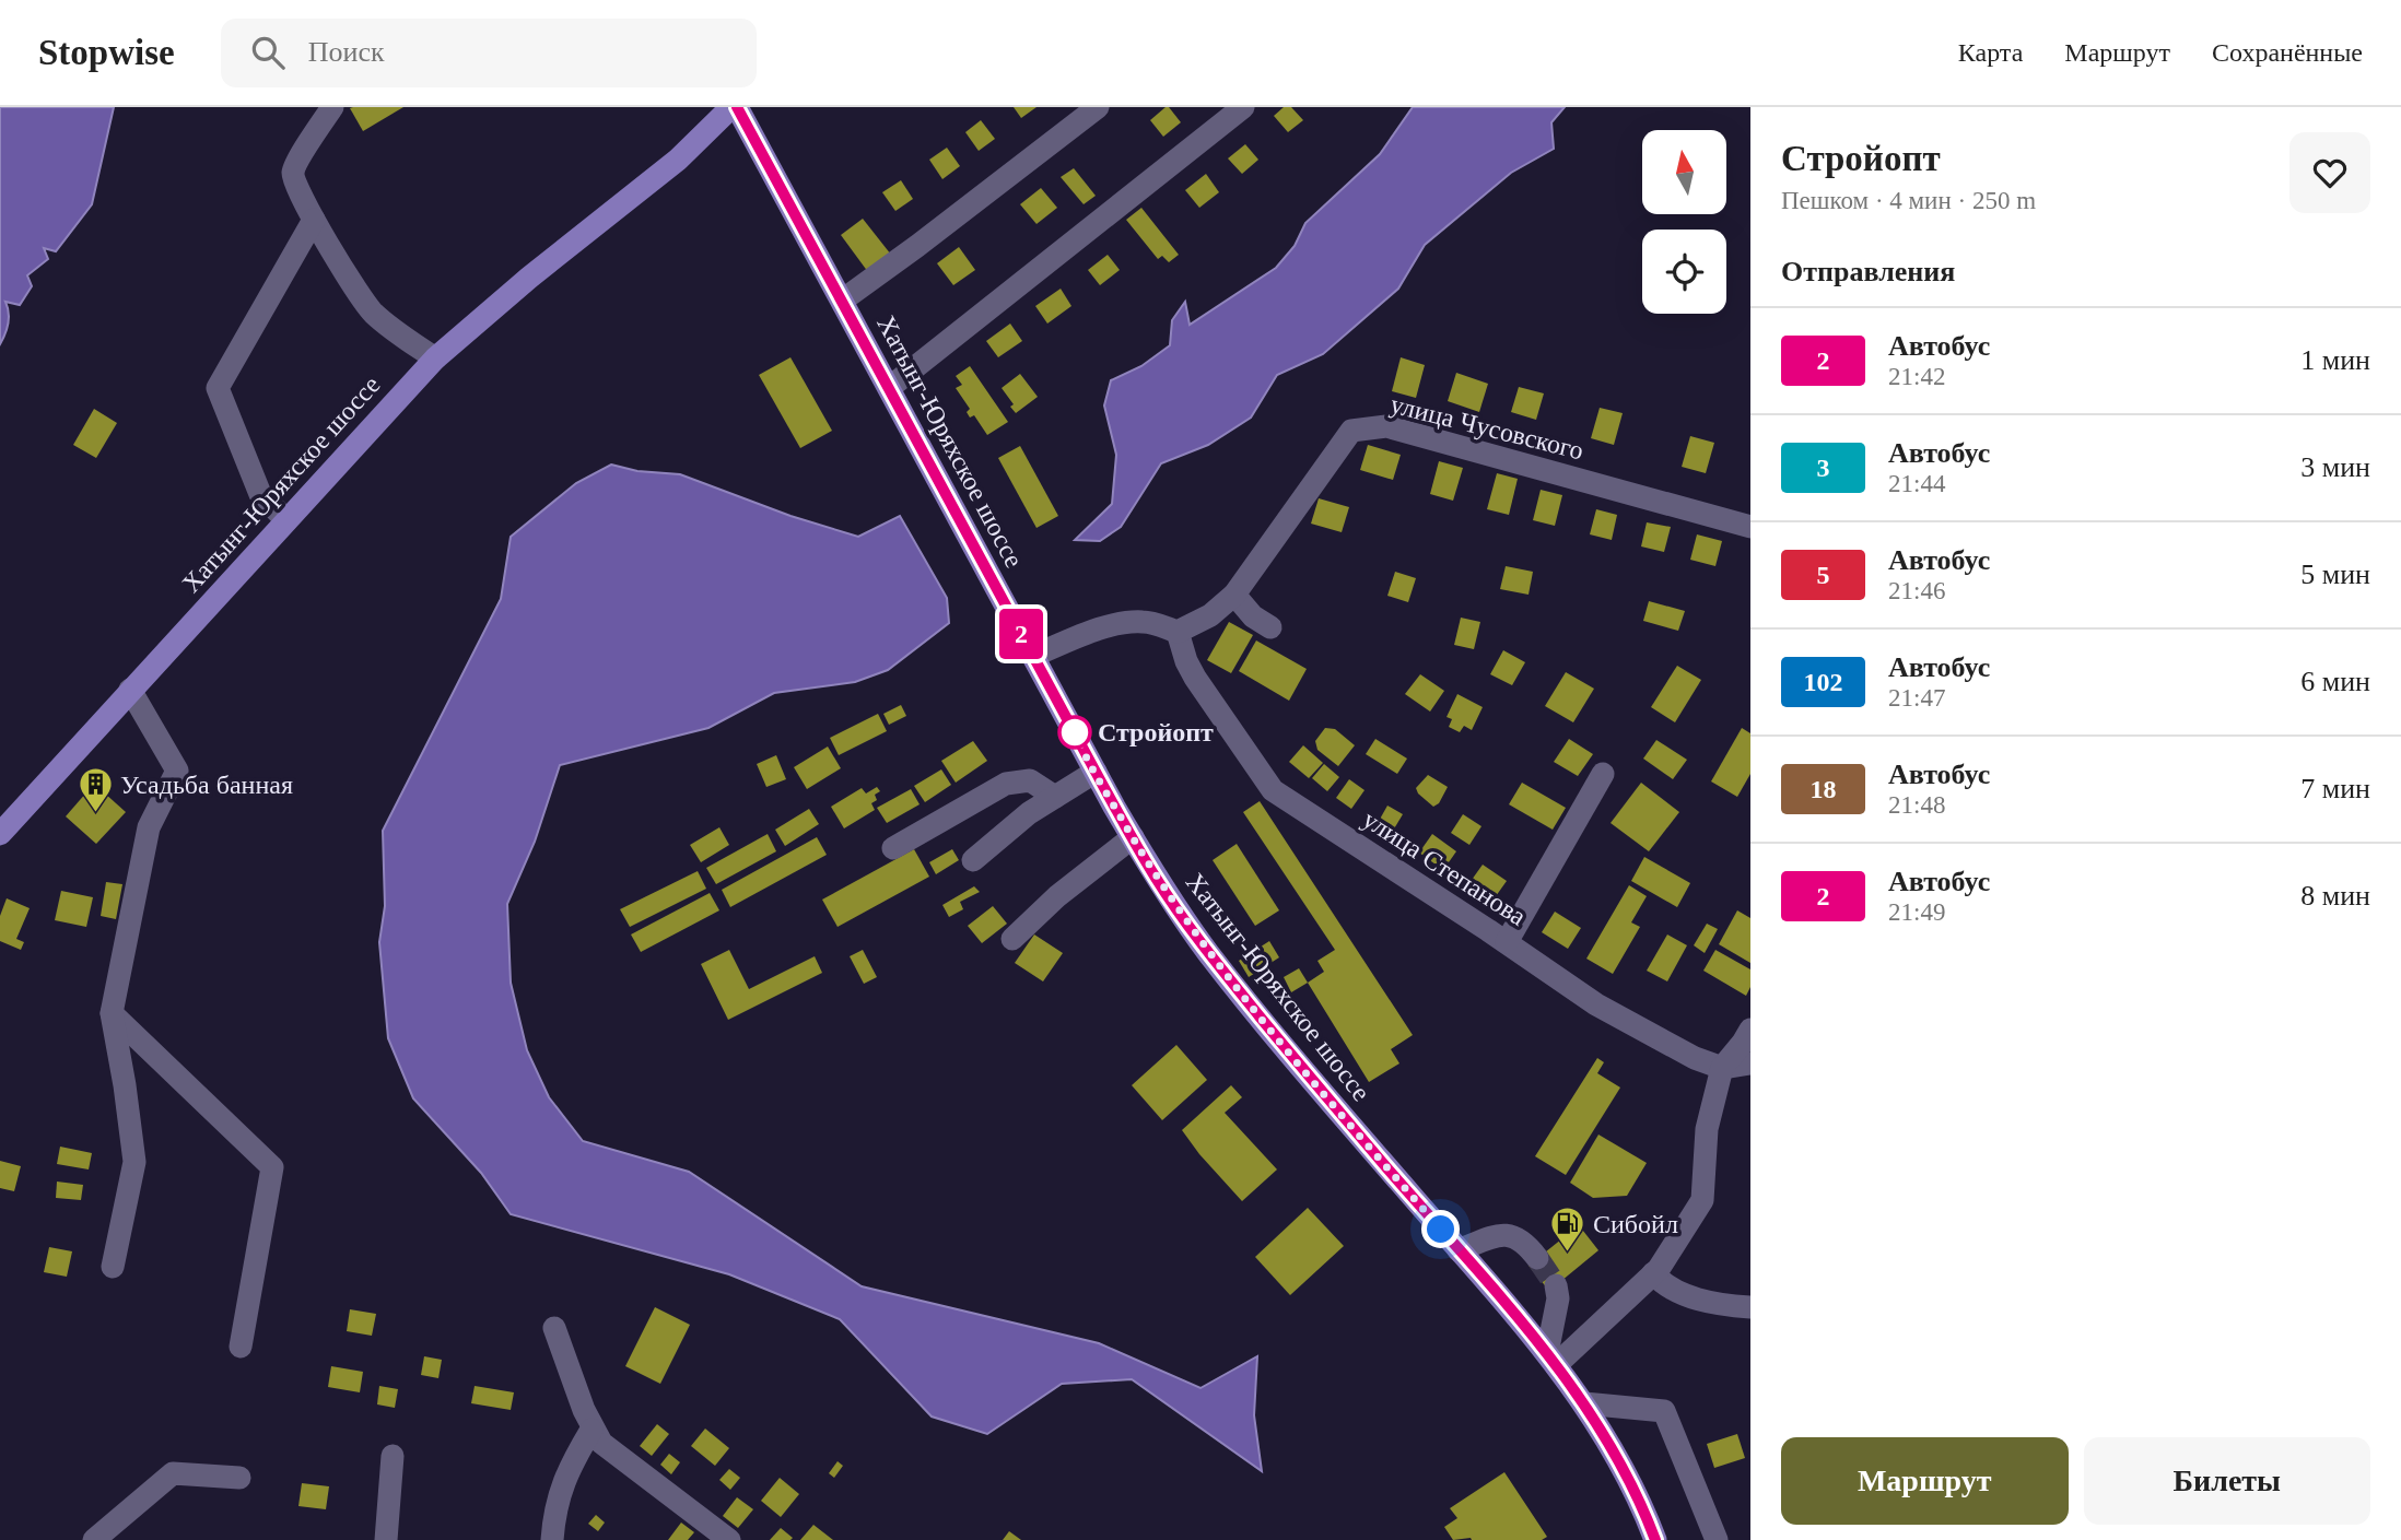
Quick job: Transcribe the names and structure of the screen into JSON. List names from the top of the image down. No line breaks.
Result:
{"streets":{"main road":["Хатынг-Юряхское шоссе"],"street":["улица Чусовского","улица Степанова"]},"crossings":[["улица Чусовского","улица Степанова"]],"places":{"other":["Стройопт"],"building":["Усадьба банная"],"fuel station":["Сибойл"]},"lines":["bus line 2"],"north":"top","page":{"header":"Stopwise","search":"Поиск","nav":["Карта","Маршрут","Сохранённые"],"on_map":"2","heading":[["Стройопт","Пешком · 4 мин · 250 m"],"Отправления"],"list":[{"mark":"2","name":"Автобус","note":"21:42","value":"1 мин"},{"mark":"3","name":"Автобус","note":"21:44","value":"3 мин"},{"mark":"5","name":"Автобус","note":"21:46","value":"5 мин"},{"mark":"102","name":"Автобус","note":"21:47","value":"6 мин"},{"mark":"18","name":"Автобус","note":"21:48","value":"7 мин"},{"mark":"2","name":"Автобус","note":"21:49","value":"8 мин"}],"buttons":["Маршрут","Билеты"]}}
